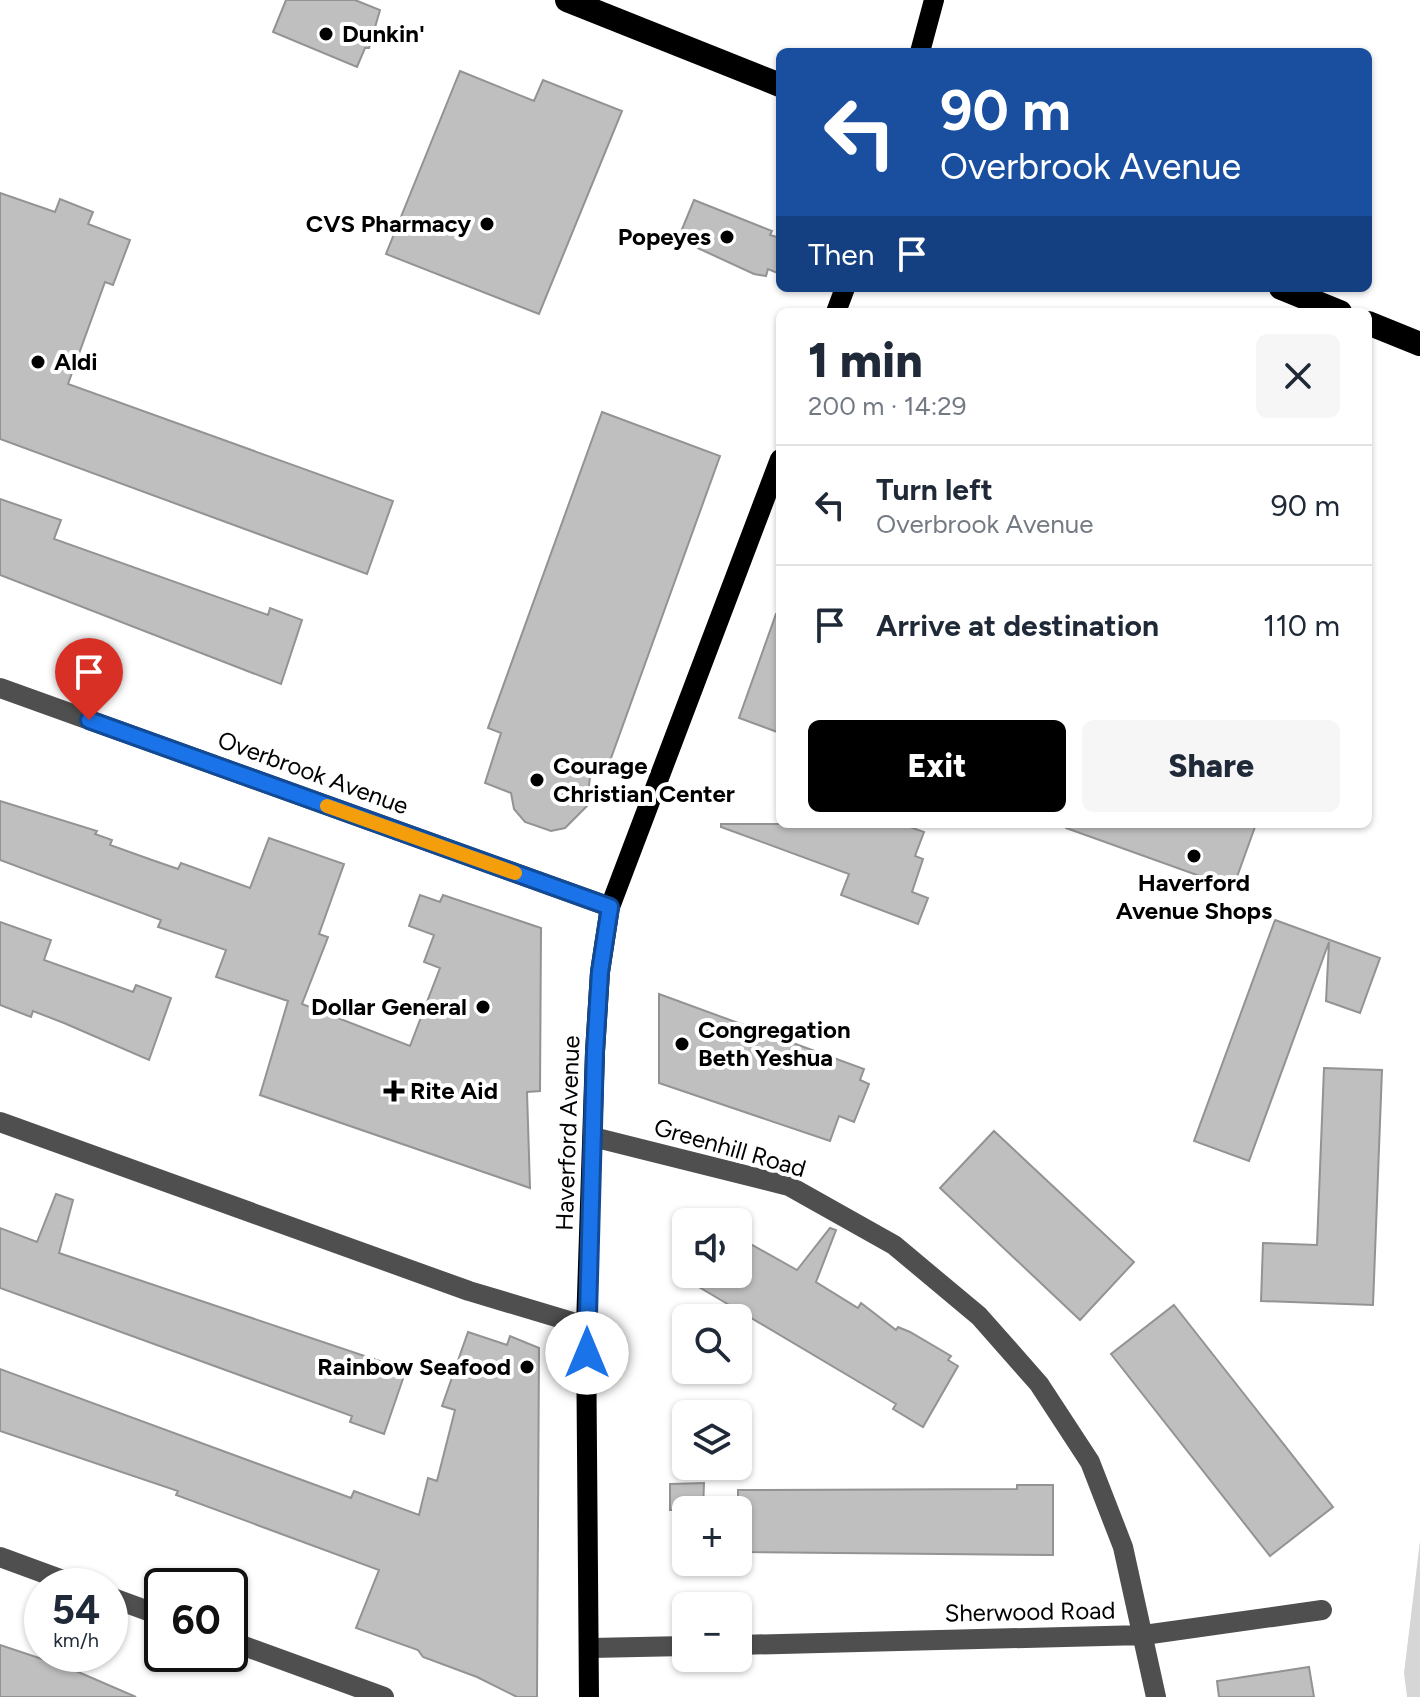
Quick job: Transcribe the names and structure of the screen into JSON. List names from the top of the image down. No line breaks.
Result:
{"streets":{"main road":["Haverford Avenue"],"street":["Overbrook Avenue","Greenhill Road","Sherwood Road"]},"crossings":[["Overbrook Avenue","Haverford Avenue"],["Haverford Avenue","Greenhill Road"],["Greenhill Road","Sherwood Road"]],"places":{"other":["Dunkin'","CVS Pharmacy","Popeyes","Aldi","Courage Christian Center","Haverford Avenue Shops","Dollar General","Congregation Beth Yeshua","Rainbow Seafood"],"health":["Rite Aid"]},"page":{"turn":["90 m","Overbrook Avenue"],"then":"Then","heading":["1 min","200 m · 14:29"],"list":[{"name":"Turn left","note":"Overbrook Avenue","value":"90 m"},{"name":"Arrive at destination","value":"110 m"}],"buttons":["Exit","Share"],"map_buttons":["+","−"],"speed":"54 km/h","limit":"60"}}
